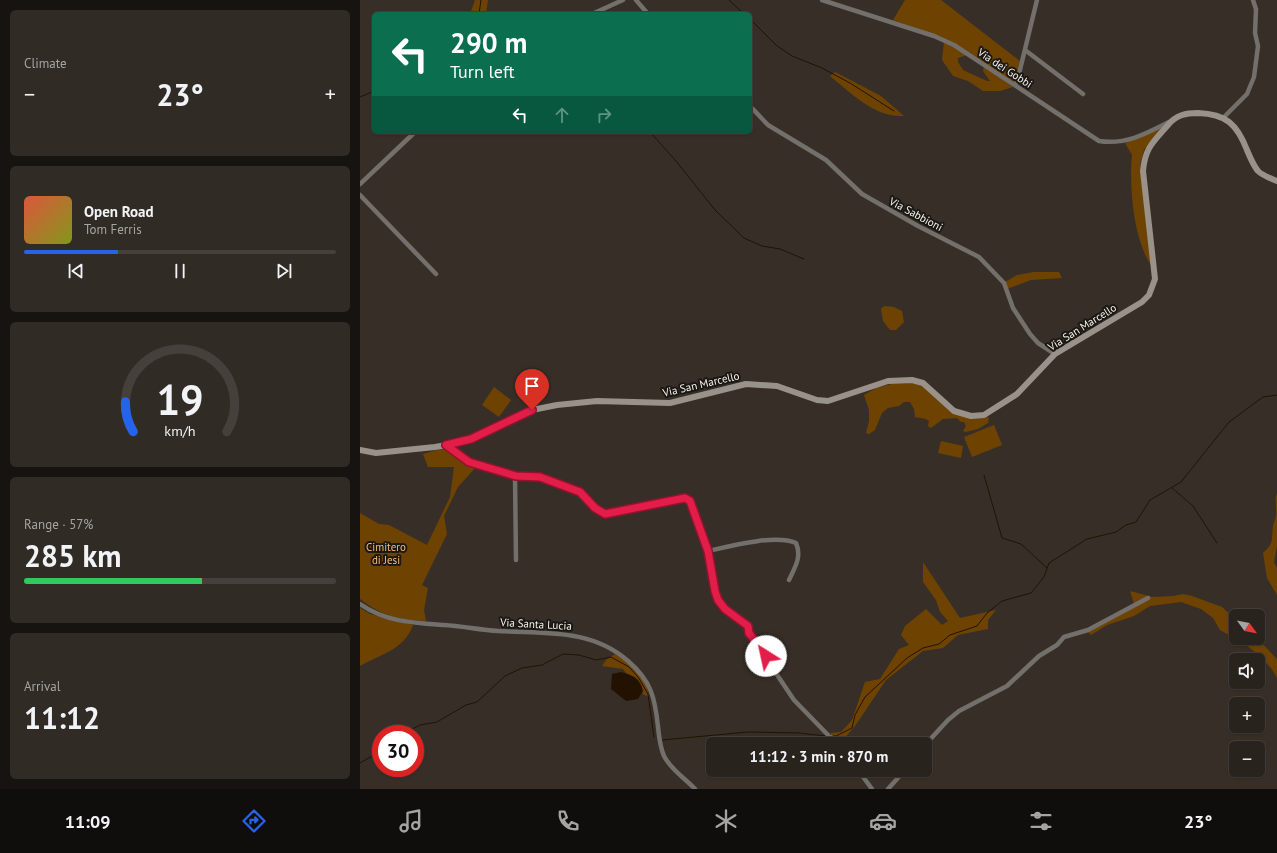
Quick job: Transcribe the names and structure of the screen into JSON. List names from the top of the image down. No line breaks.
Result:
{"streets":{"main road":["Via San Marcello"],"street":["Via dei Gobbi","Via Sabbioni","Via Santa Lucia"]},"crossings":[["Via dei Gobbi","Via San Marcello"],["Via Sabbioni","Via San Marcello"]],"parks":["Cimitero di Jesi"],"north":"bottom right","page":{"tile":["Climate",["Range · 57%","285 km"],["Arrival","11:12"]],"turn":["290 m","Turn left"],"heat":["−","23°","+"],"song":["Open Road","Tom Ferris"],"map_buttons":["+","−"],"limit":"30","trip":"11:12 · 3 min · 870 m","tabs":["11:09","23°"],"gauge":["19","km/h"]}}
